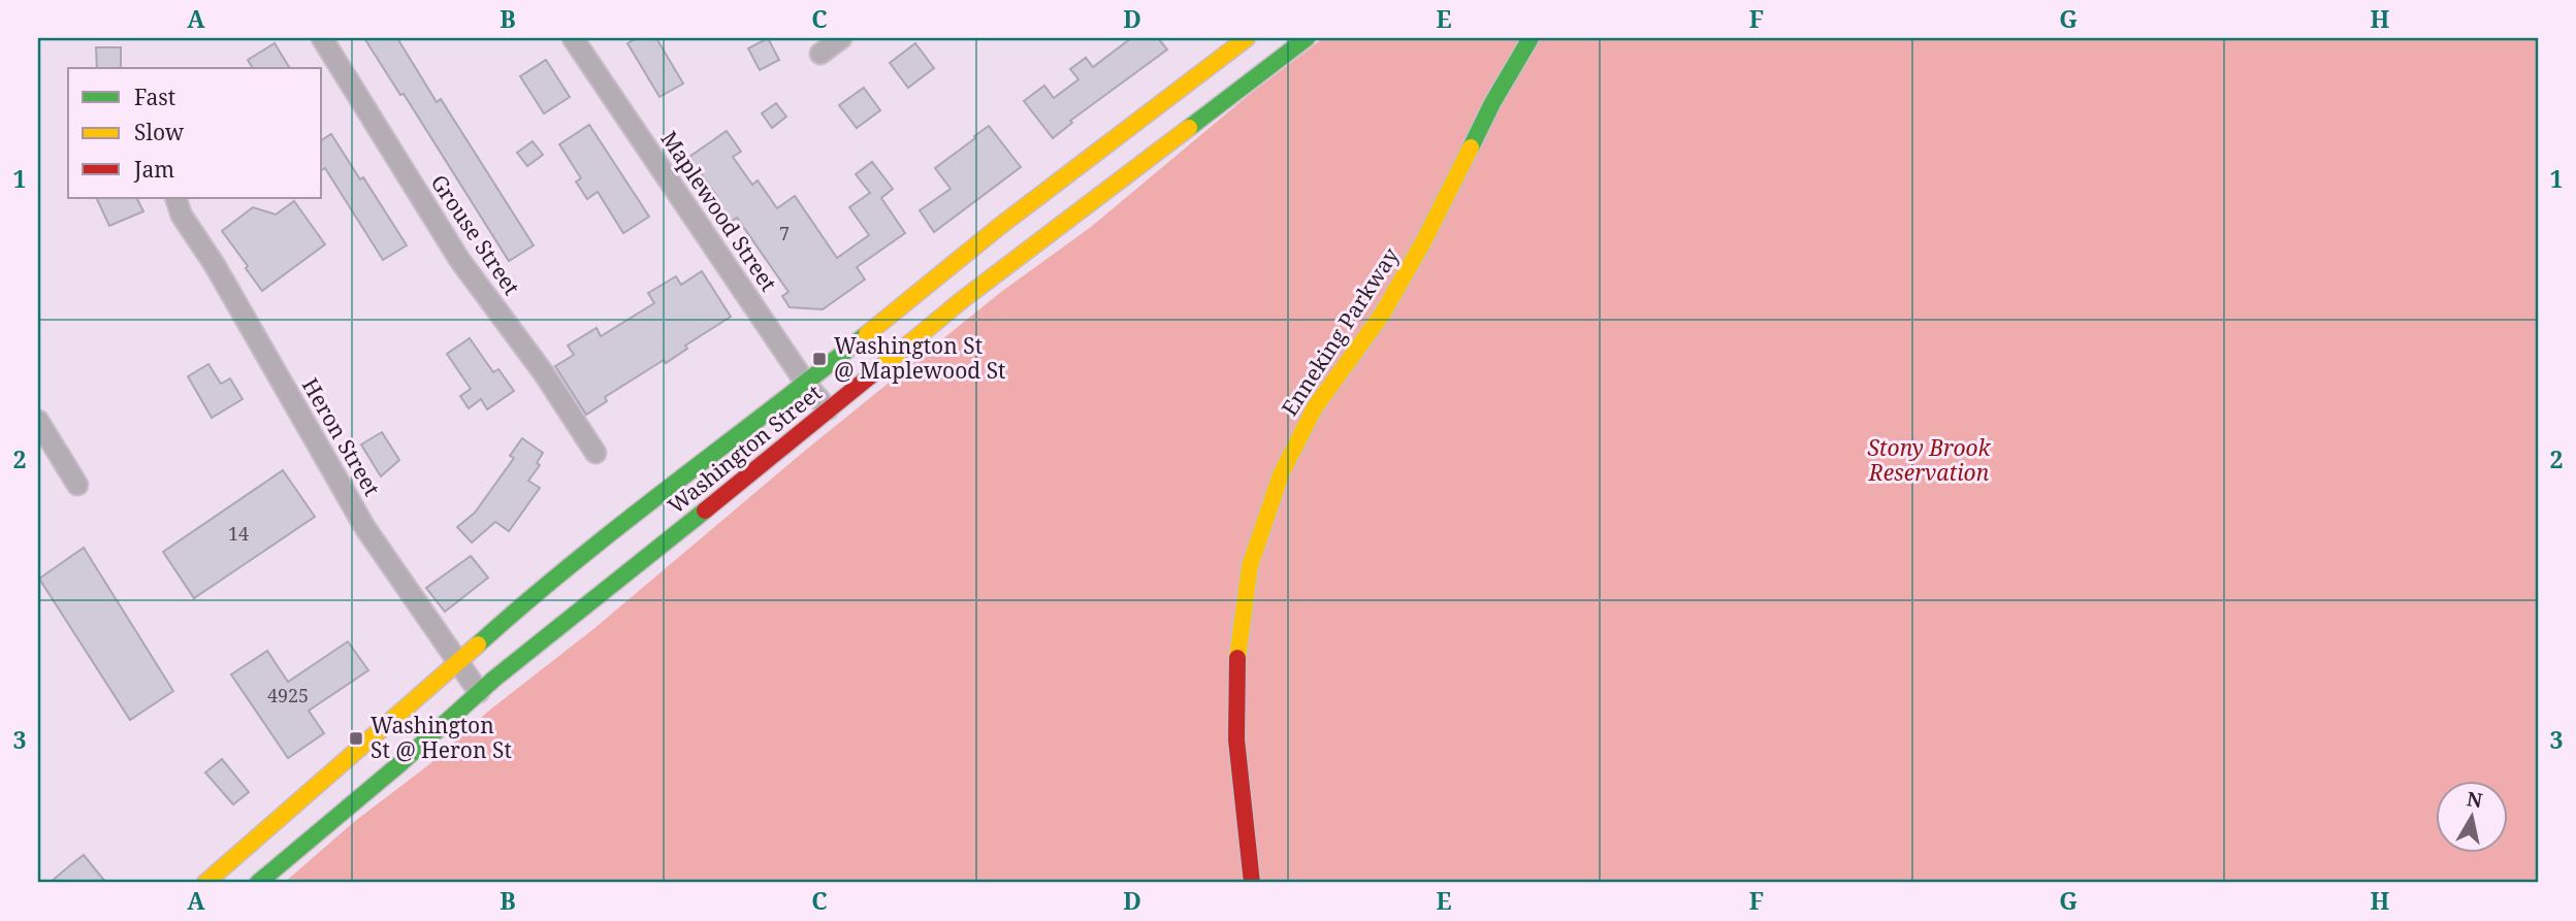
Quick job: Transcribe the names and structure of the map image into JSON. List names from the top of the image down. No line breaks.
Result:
{"streets":{"main road":["Enneking Parkway","Washington Street"],"street":["Maplewood Street","Grouse Street","Heron Street"]},"crossings":[["Maplewood Street","Washington Street"],["Heron Street","Washington Street"]],"parks":["Stony Brook Reservation"],"places":{"transit":["Washington St @ Maplewood St","Washington St @ Heron St"]},"house_numbers":["7","14","4925"],"legend":["Fast","Slow","Jam"],"north":"top","grid":{"columns":["A","B","C","D","E","F","G","H"],"rows":["1","2","3"]}}
